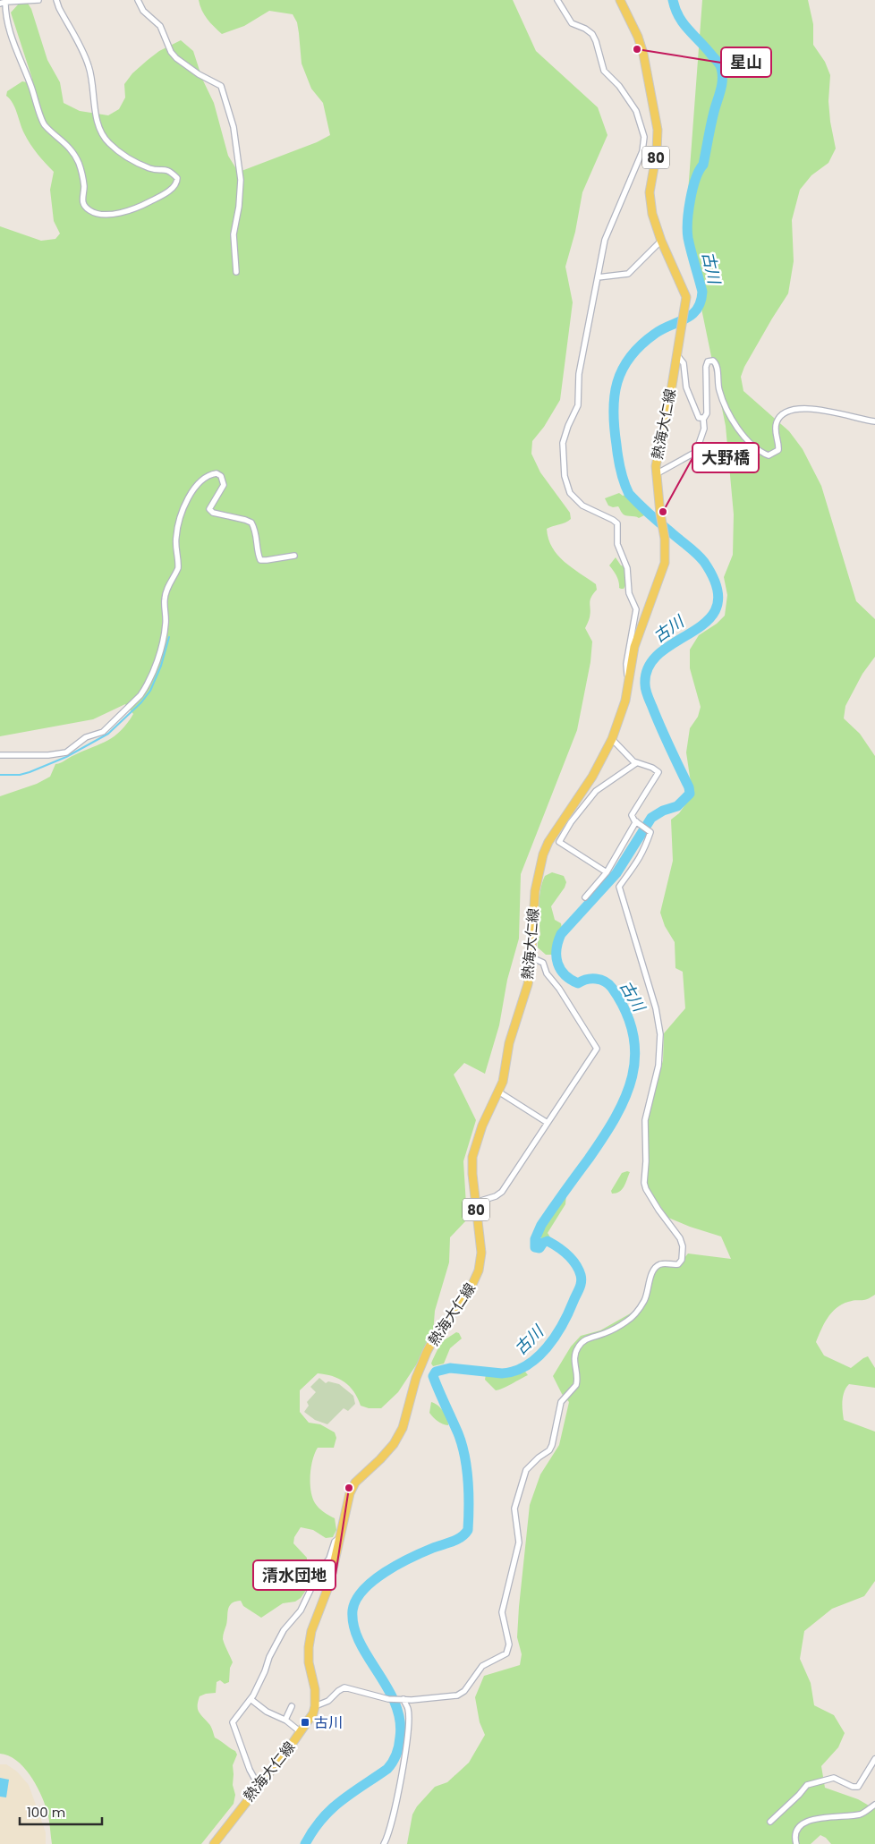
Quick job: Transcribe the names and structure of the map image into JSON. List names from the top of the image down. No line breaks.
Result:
{"streets":{"main road":["80","熱海大仁線"]},"water":["古川"],"places":{"other":["星山","大野橋","清水団地"],"transit":["古川"]},"scale_bar":"100 m"}
